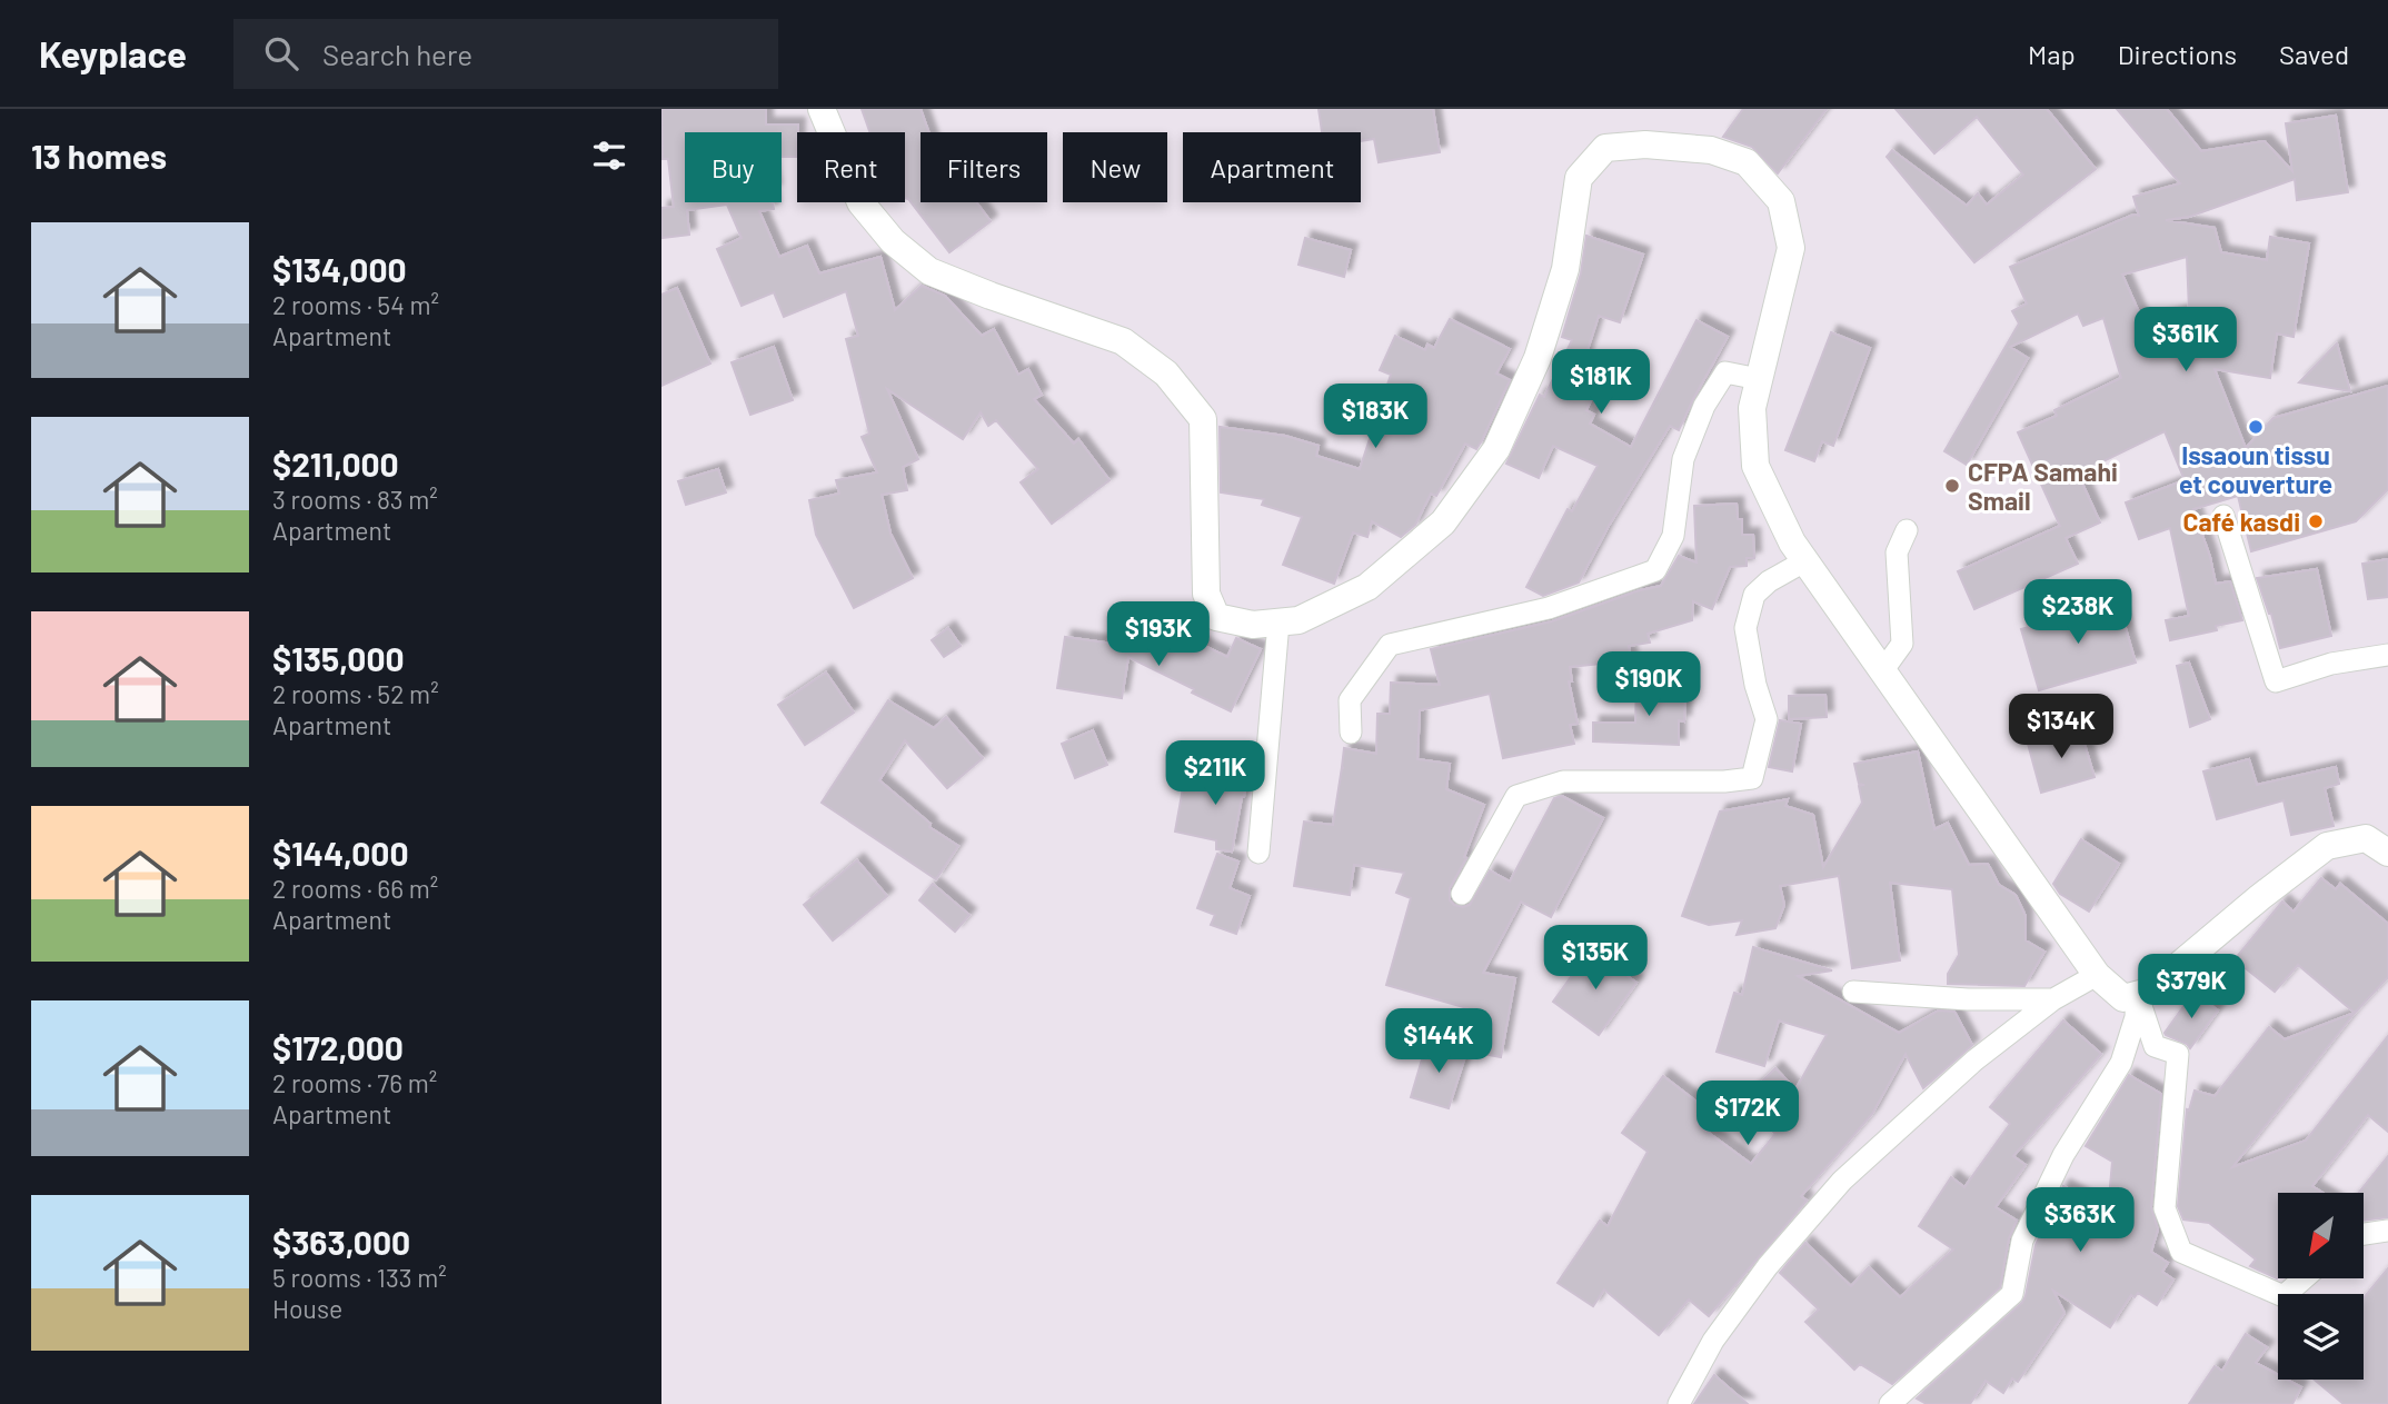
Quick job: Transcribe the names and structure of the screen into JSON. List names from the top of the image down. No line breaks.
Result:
{"places":["Issaoun tissu et couverture","CFPA Samahi Smail","Café kasdi"],"north":"bottom left","page":{"header":"Keyplace","search":"Search here","nav":["Map","Directions","Saved"],"heading":"13 homes","chip":["Buy","Rent","Filters","New","Apartment"],"list":[{"name":"$134,000","note":"2 rooms · 54 m² · Apartment"},{"name":"$211,000","note":"3 rooms · 83 m² · Apartment"},{"name":"$135,000","note":"2 rooms · 52 m² · Apartment"},{"name":"$144,000","note":"2 rooms · 66 m² · Apartment"},{"name":"$172,000","note":"2 rooms · 76 m² · Apartment"},{"name":"$363,000","note":"5 rooms · 133 m² · House"}],"price":["$361K","$181K","$183K","$238K","$193K","$190K","$134K","$211K","$135K","$379K","$144K","$172K","$363K"]}}
